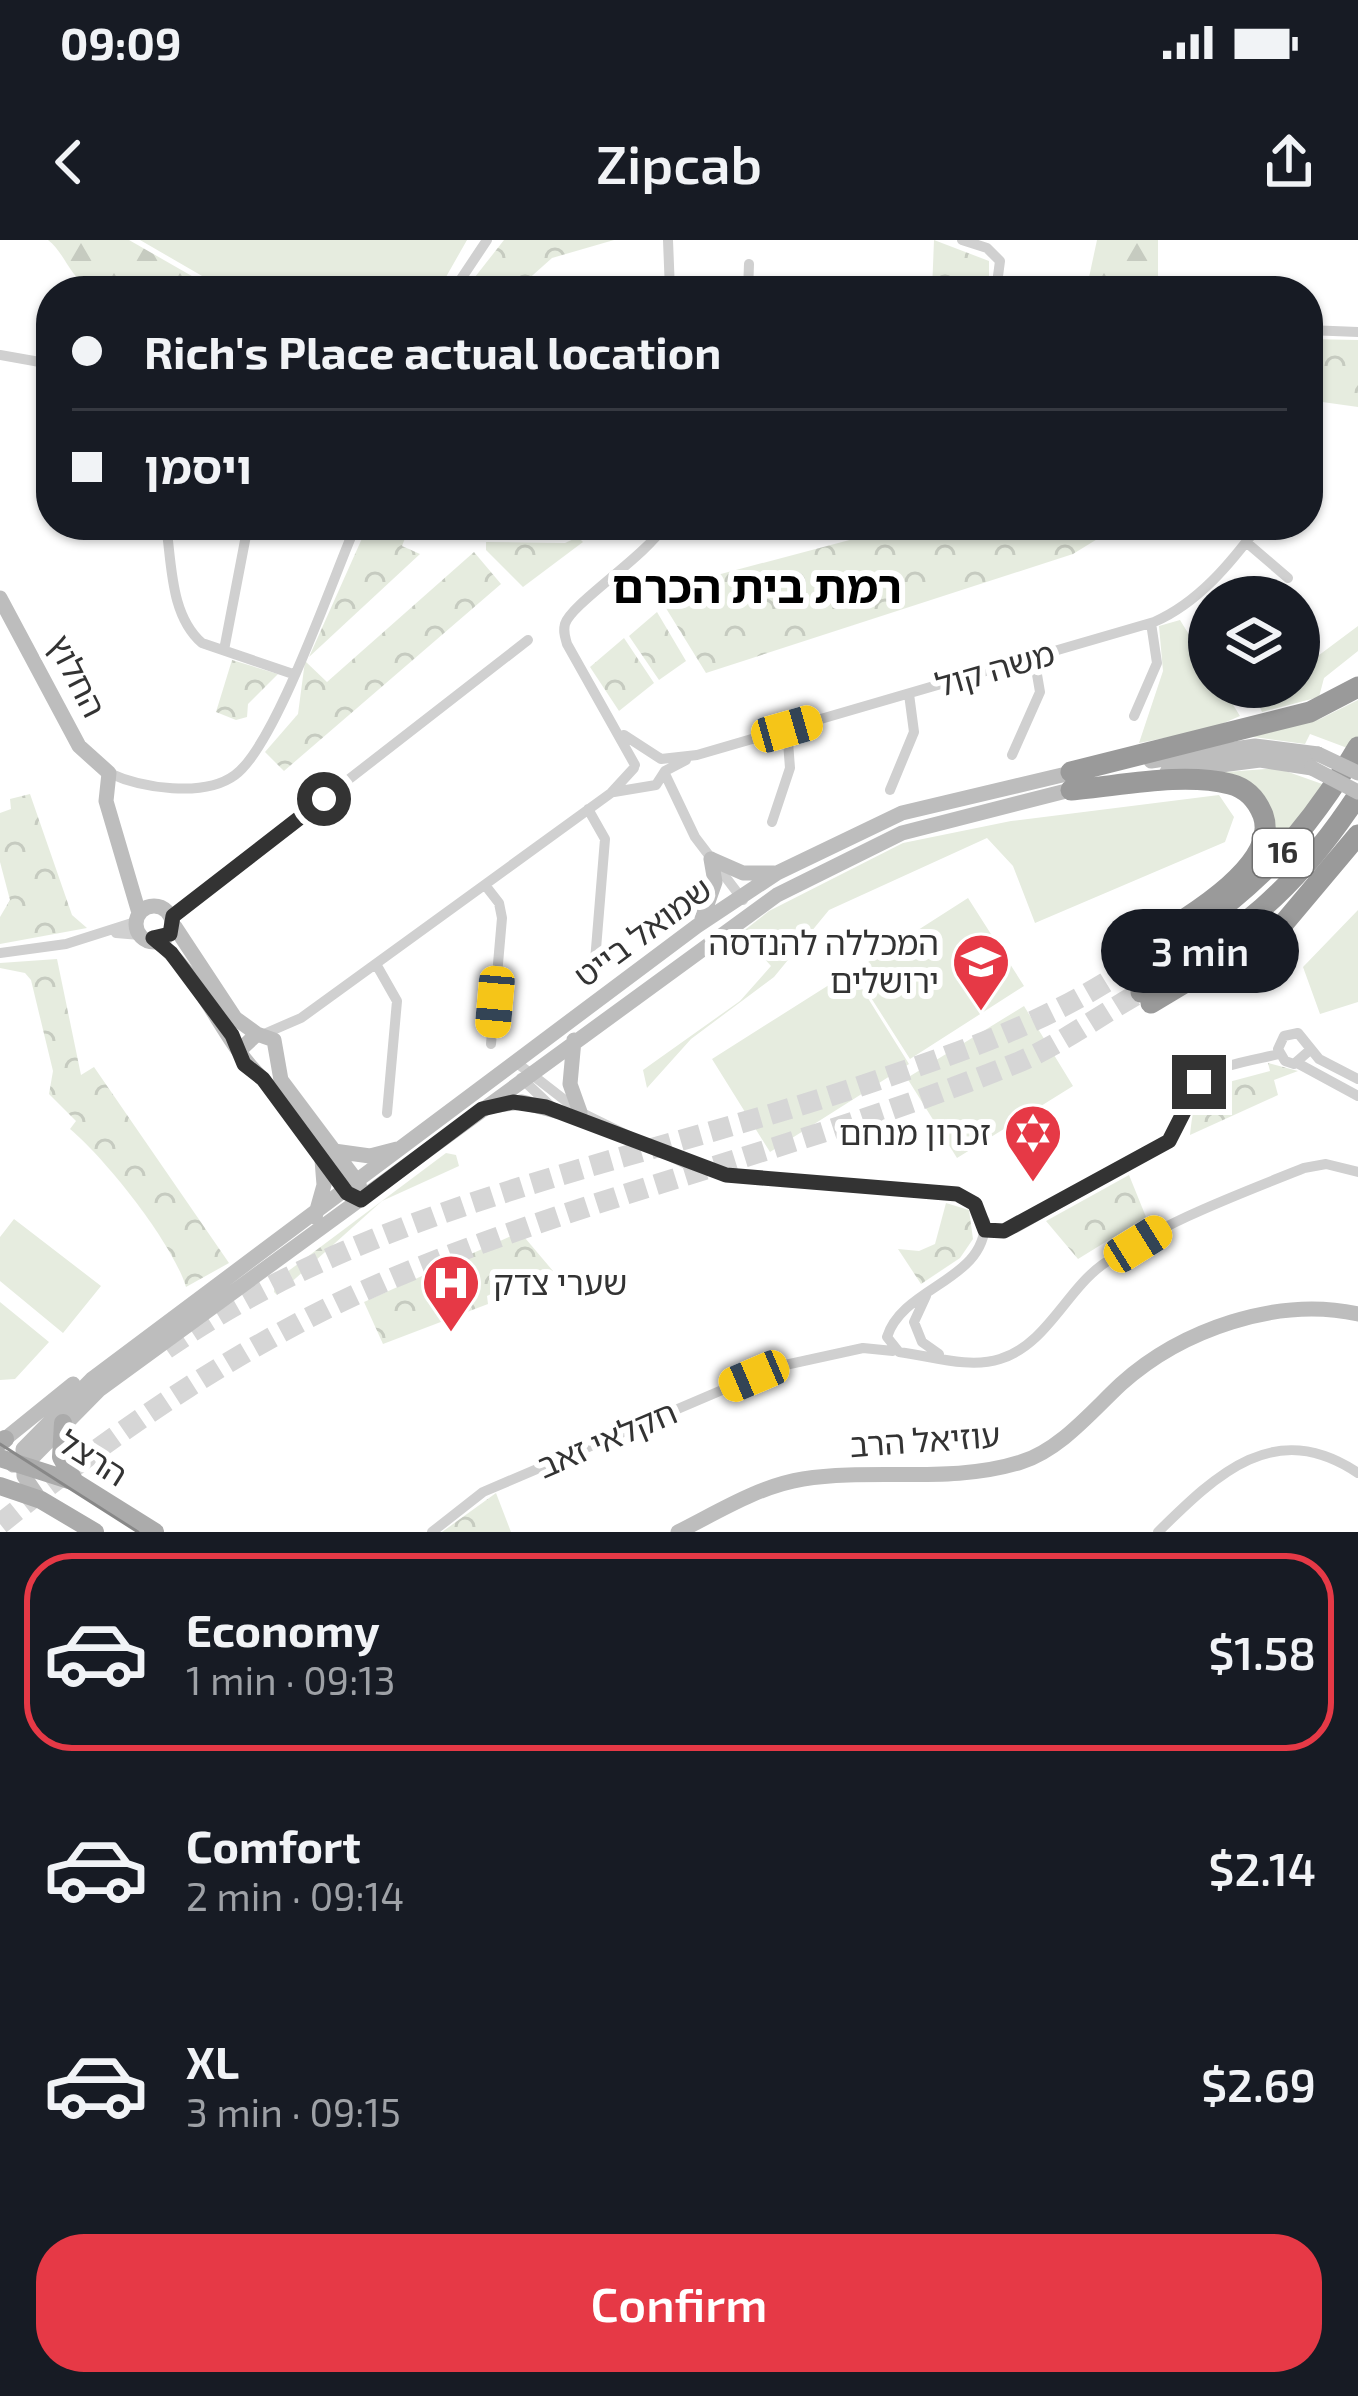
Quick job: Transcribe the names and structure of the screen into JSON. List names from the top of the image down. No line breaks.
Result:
{"streets":{"highway":["16"],"main road":["הרצל"],"street":["משה קול","החלוץ","שמואל בייט","חקלאי זאב","עוזיאל הרב"]},"crossings":[["16","שמואל בייט"],["שמואל בייט","הרצל"]],"districts":["רמת בית הכרם"],"places":{"school or university":["המכללה להנדסה ירושלים"],"synagogue":["זכרון מנחם"],"hospital":["שערי צדק"]},"page":{"status":"09:09","header":"Zipcab","banner":["Rich's Place actual location","ויסמן"],"bubble":"3 min","list":[{"name":"Economy","note":"1 min · 09:13","value":"$1.58"},{"name":"Comfort","note":"2 min · 09:14","value":"$2.14"},{"name":"XL","note":"3 min · 09:15","value":"$2.69"}],"buttons":"Confirm"}}
